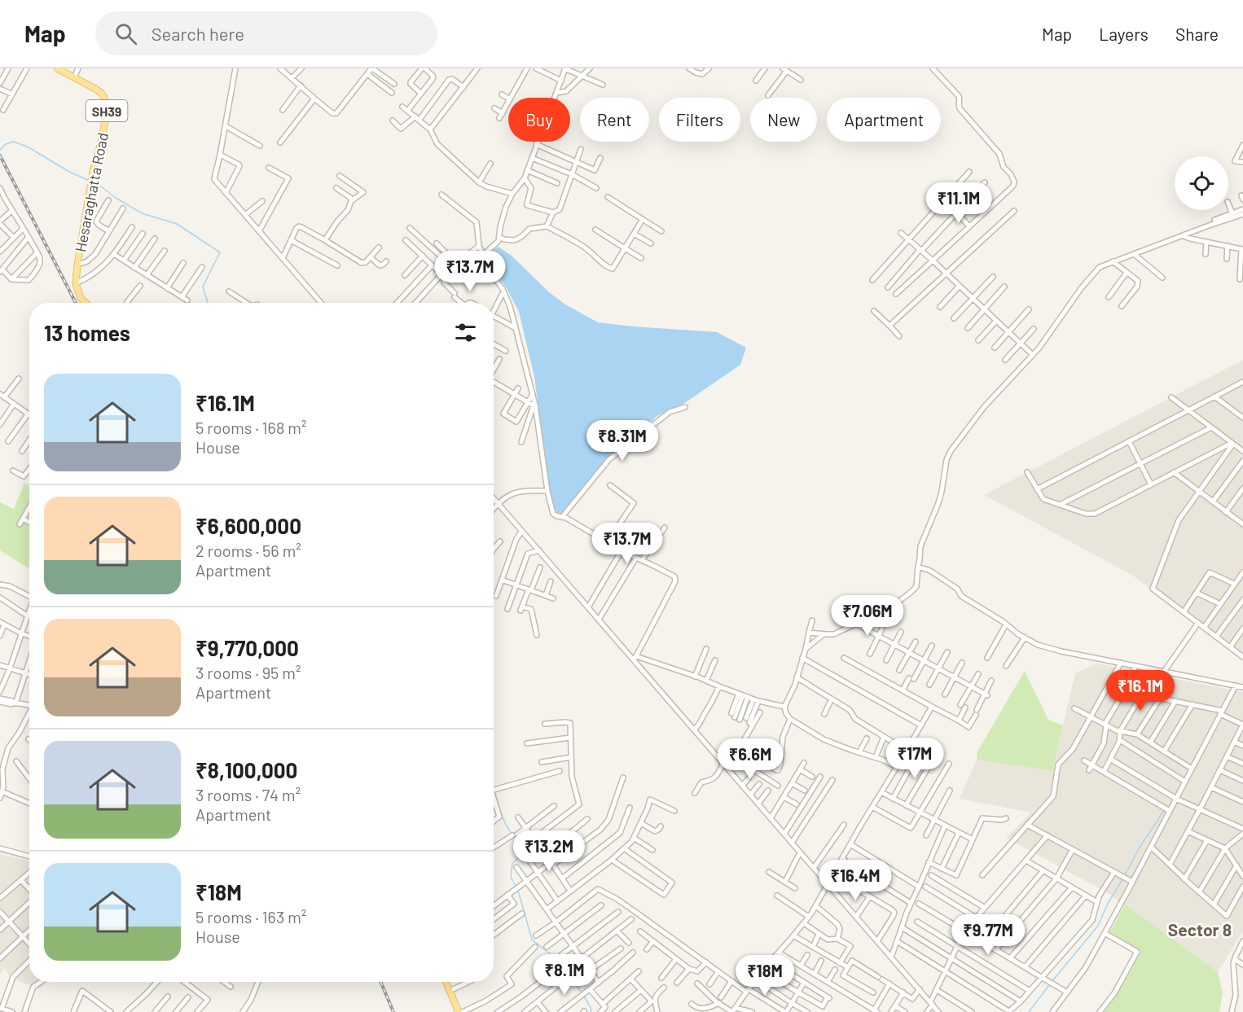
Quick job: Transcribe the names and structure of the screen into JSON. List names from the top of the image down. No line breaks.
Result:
{"streets":{"main road":["SH39","Hesaraghatta Road"]},"districts":["Sector 8"],"page":{"header":"Map","search":"Search here","nav":["Map","Layers","Share"],"chip":["Buy","Rent","Filters","New","Apartment"],"price":["₹11.1M","₹13.7M","₹8.31M","₹13.7M","₹7.06M","₹16.1M","₹17M","₹6.6M","₹13.2M","₹16.4M","₹9.77M","₹8.1M","₹18M"],"heading":"13 homes","list":[{"name":"₹16.1M","note":"5 rooms · 168 m² · House"},{"name":"₹6,600,000","note":"2 rooms · 56 m² · Apartment"},{"name":"₹9,770,000","note":"3 rooms · 95 m² · Apartment"},{"name":"₹8,100,000","note":"3 rooms · 74 m² · Apartment"},{"name":"₹18M","note":"5 rooms · 163 m² · House"}]}}
